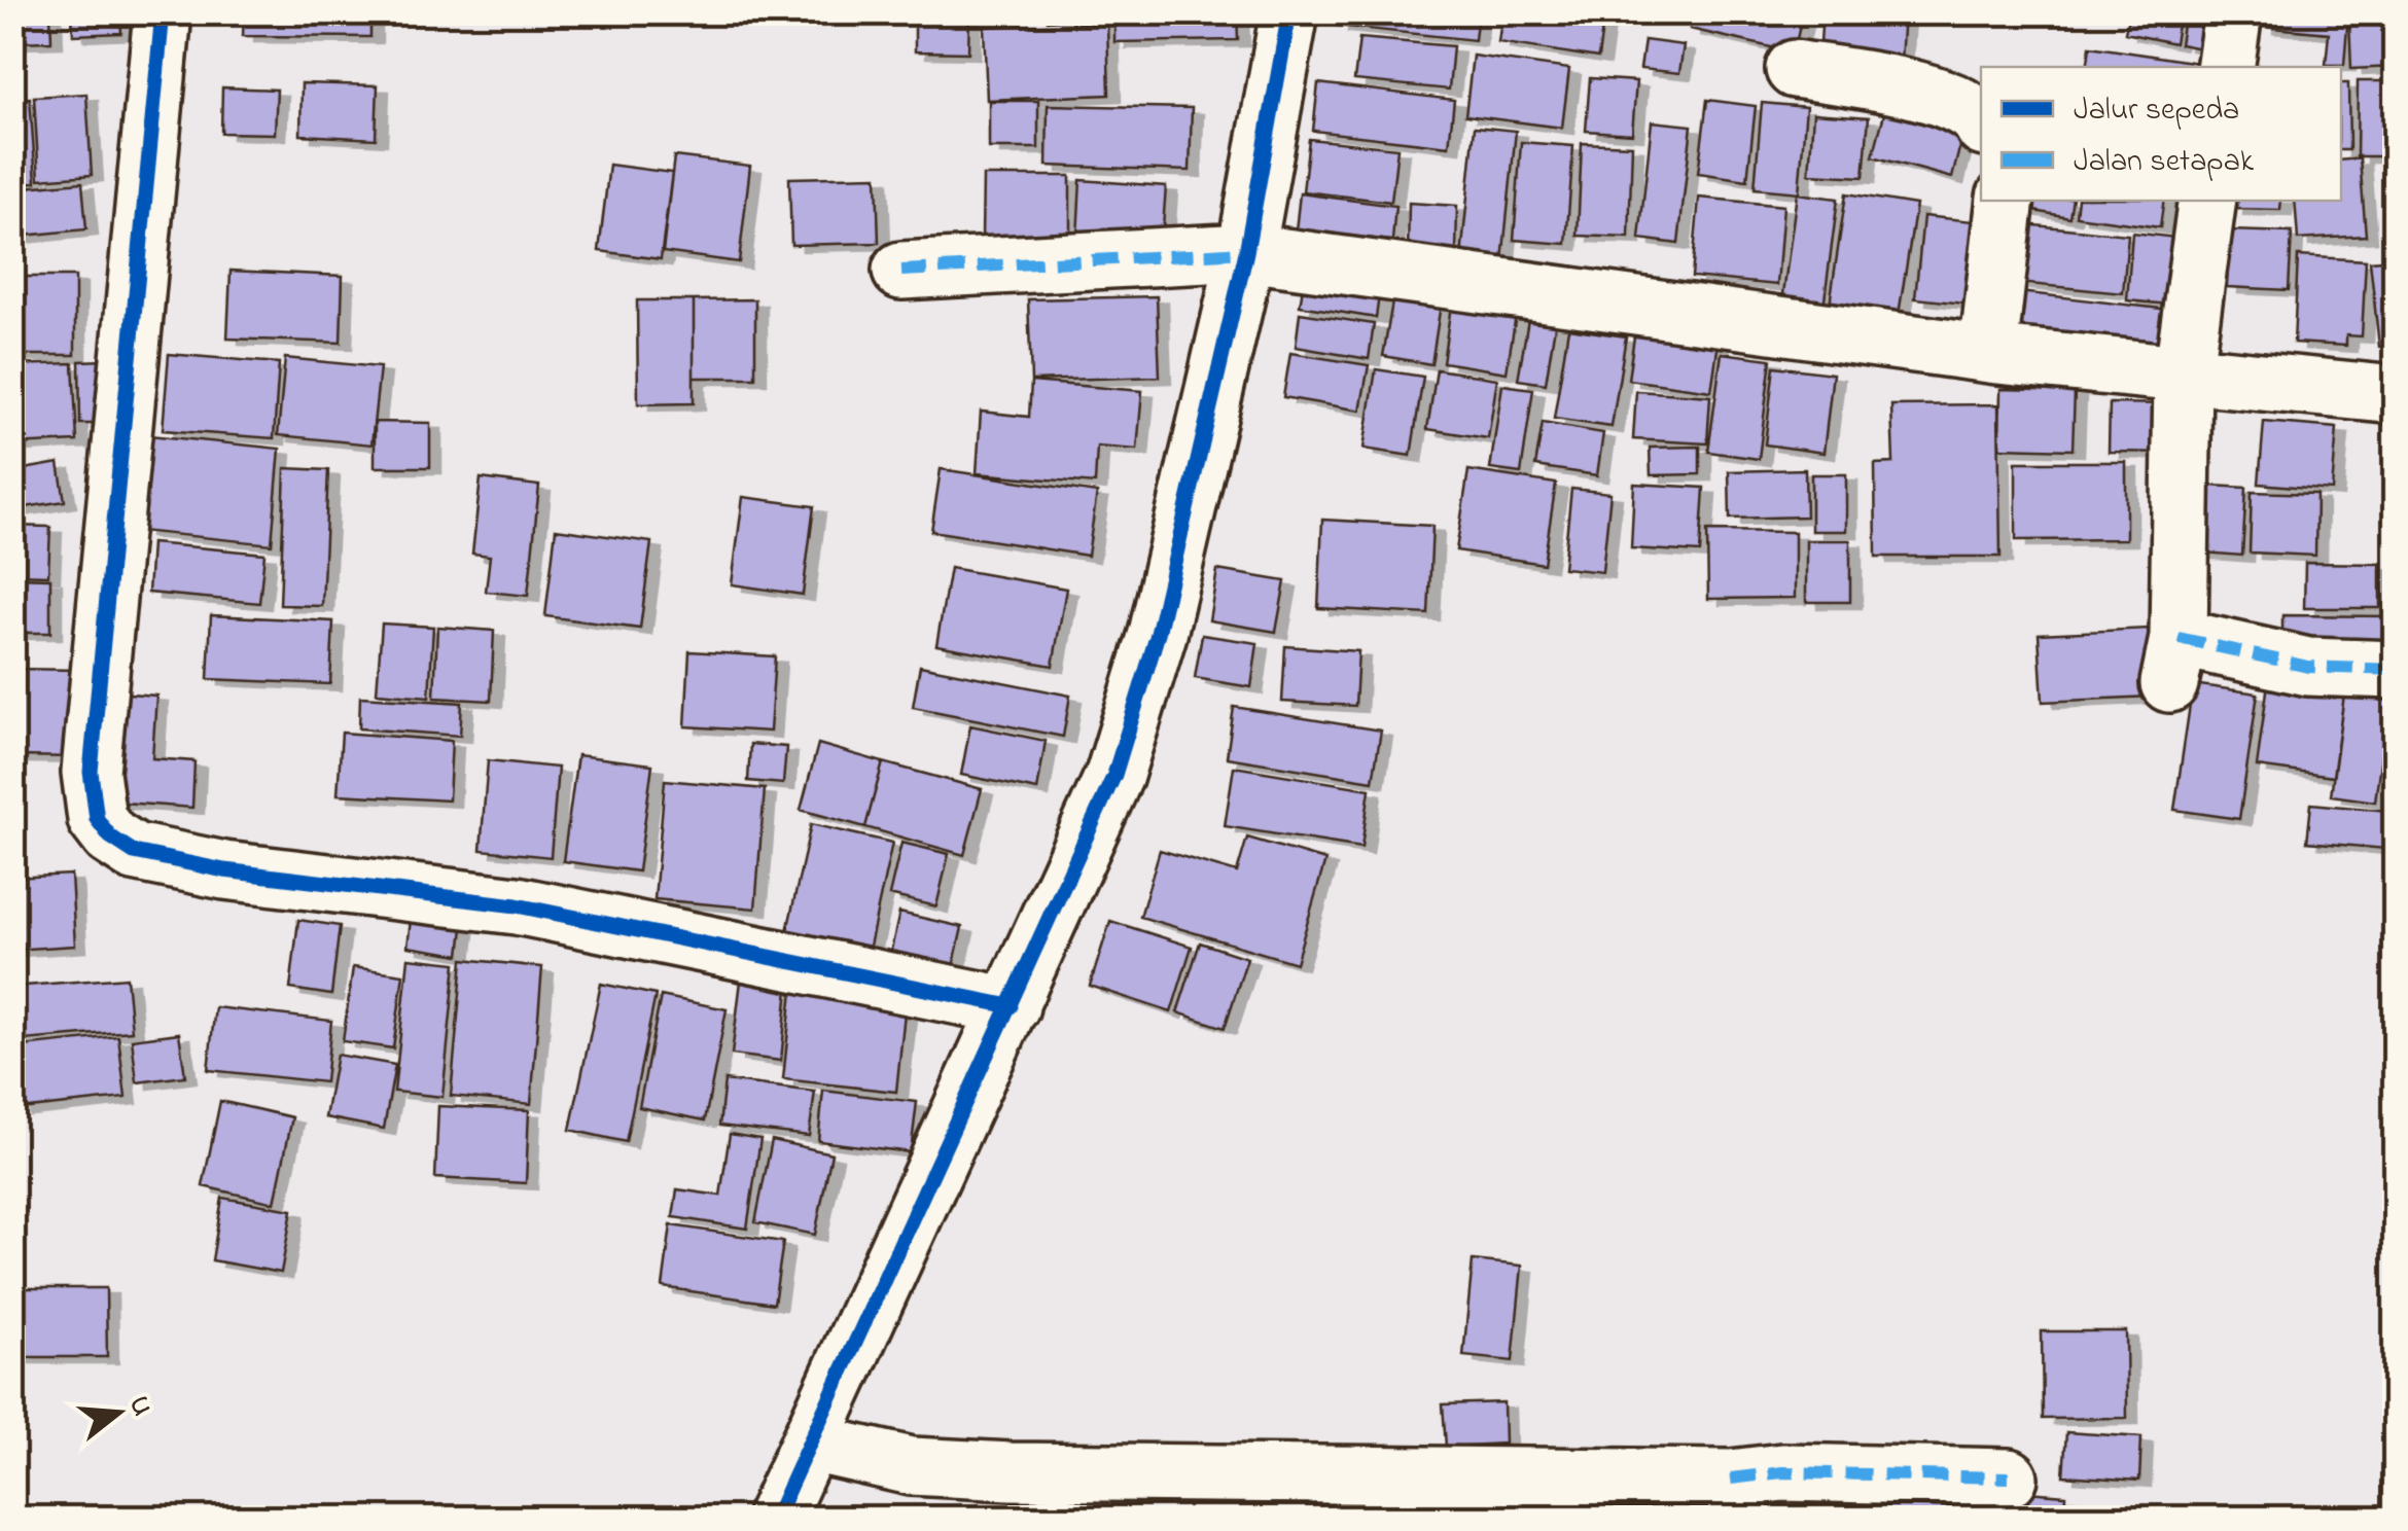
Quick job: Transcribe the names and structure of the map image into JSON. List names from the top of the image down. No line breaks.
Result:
{"legend":["Jalur sepeda","Jalan setapak"],"north":"right"}
